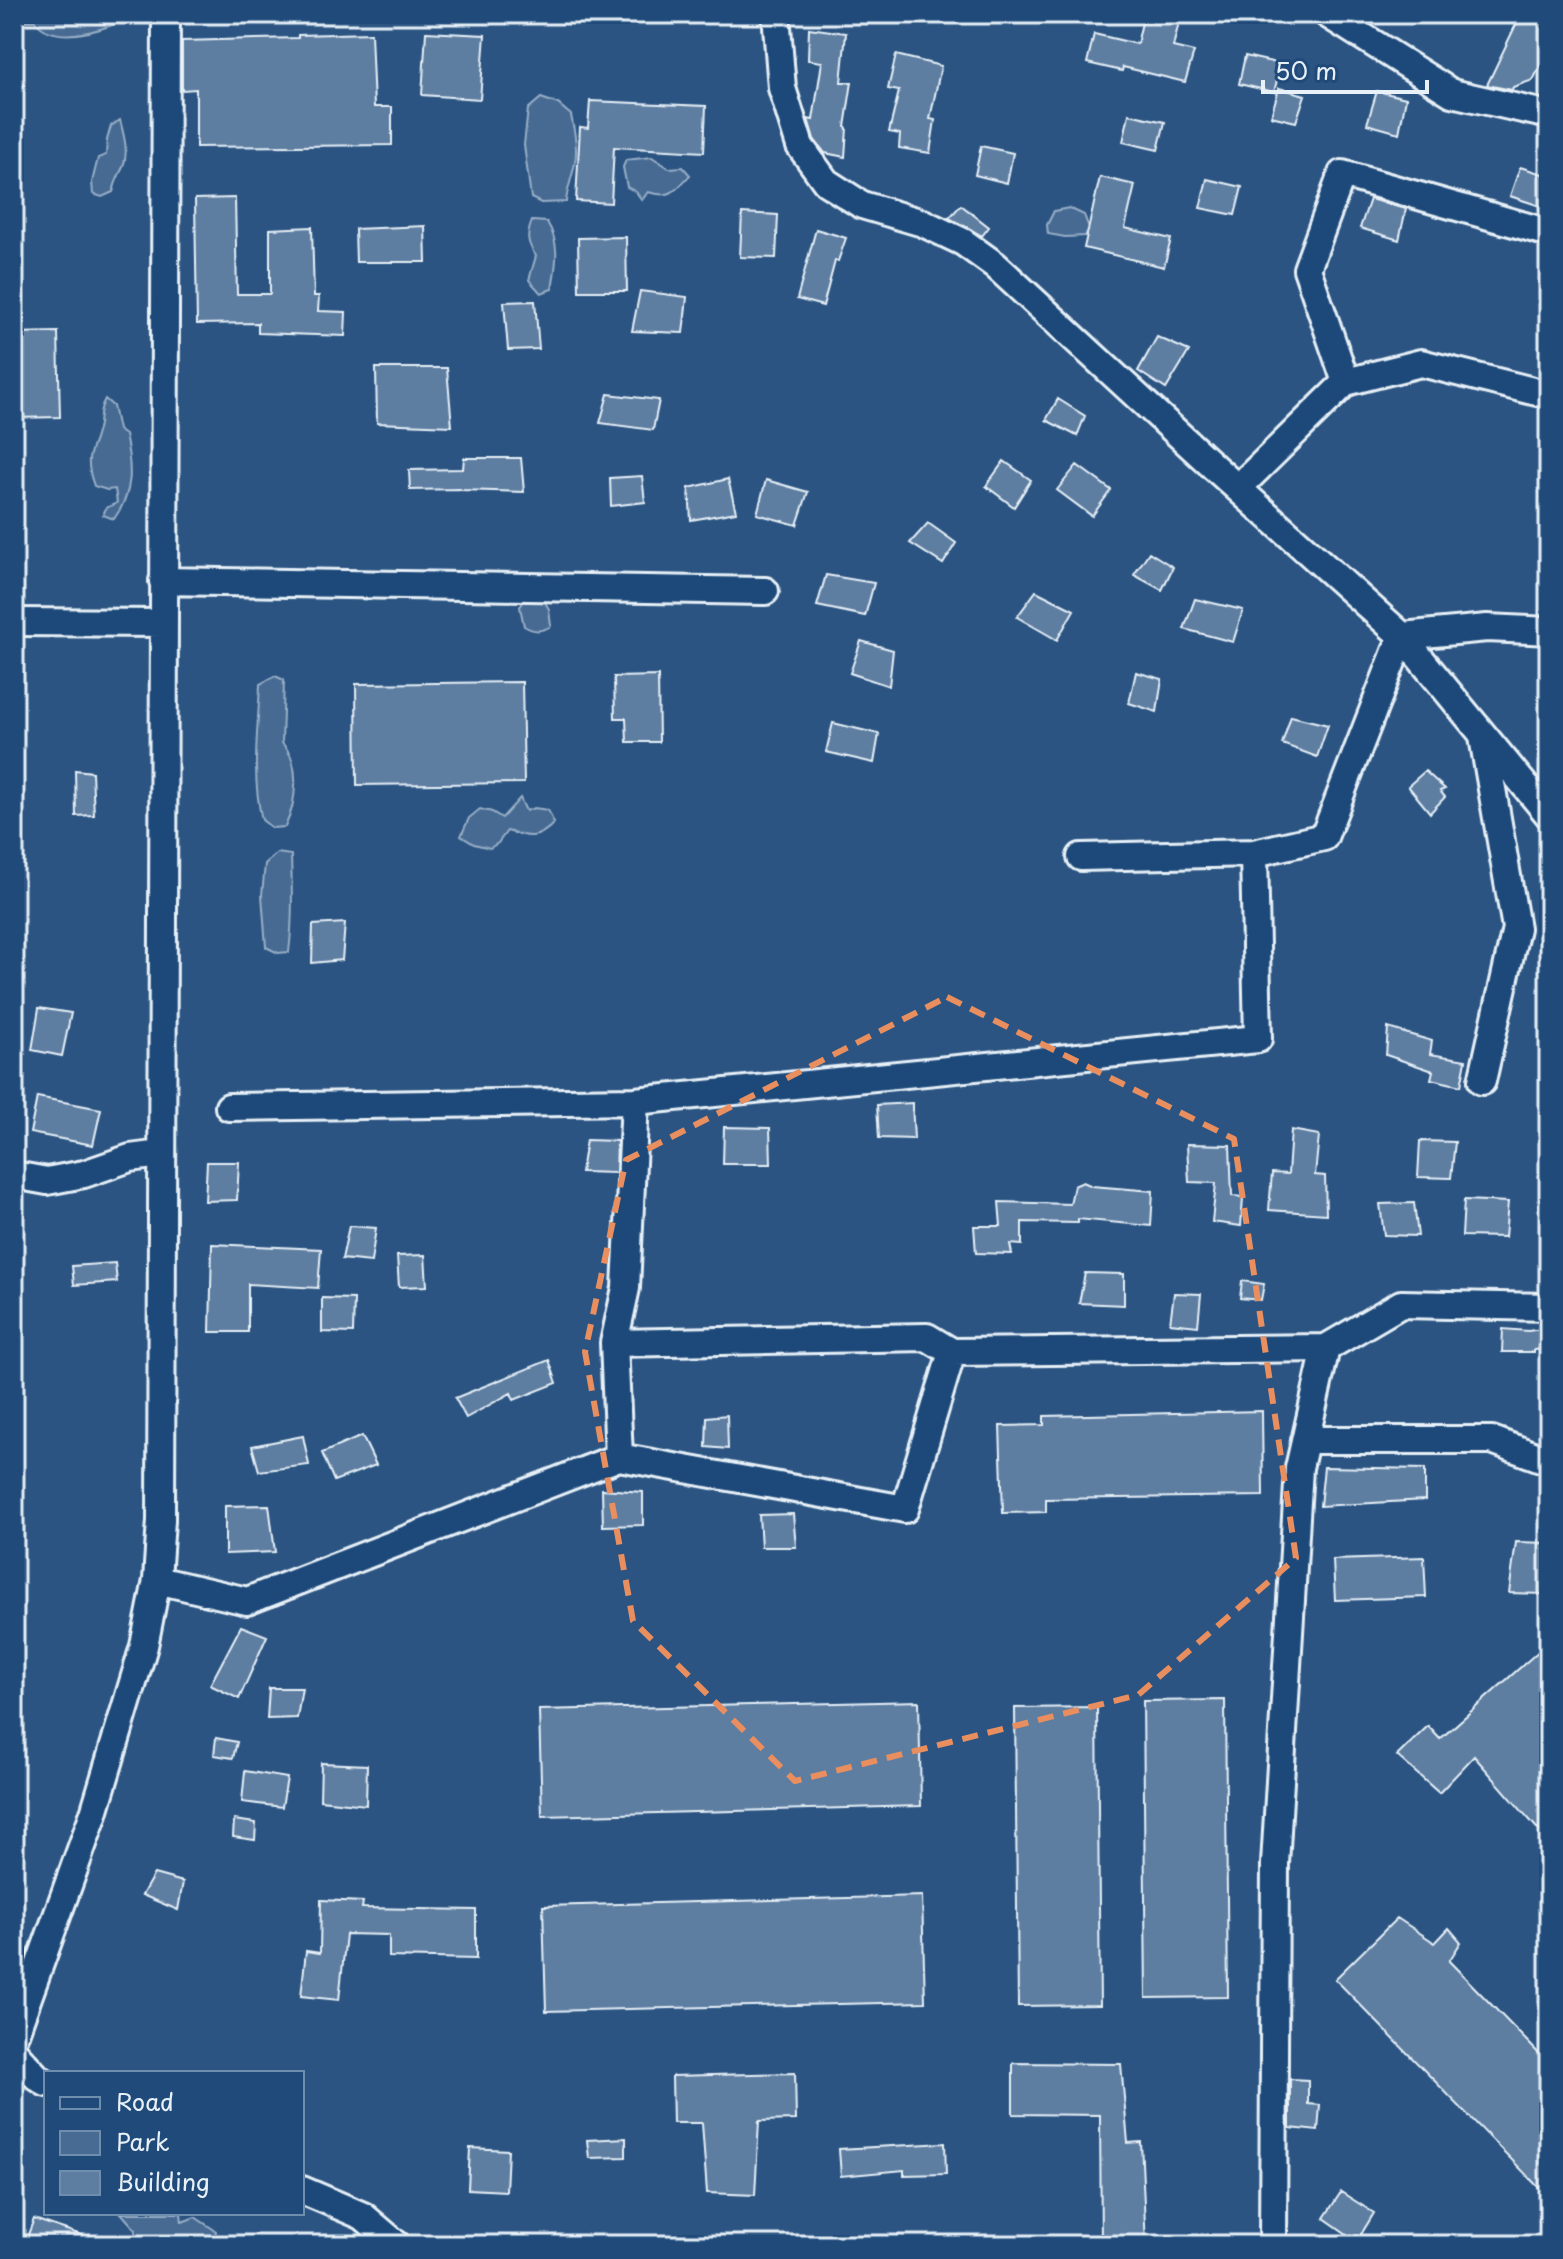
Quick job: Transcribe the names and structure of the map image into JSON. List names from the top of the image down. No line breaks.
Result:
{"legend":["Road","Park","Building"],"scale_bar":"50 m"}
